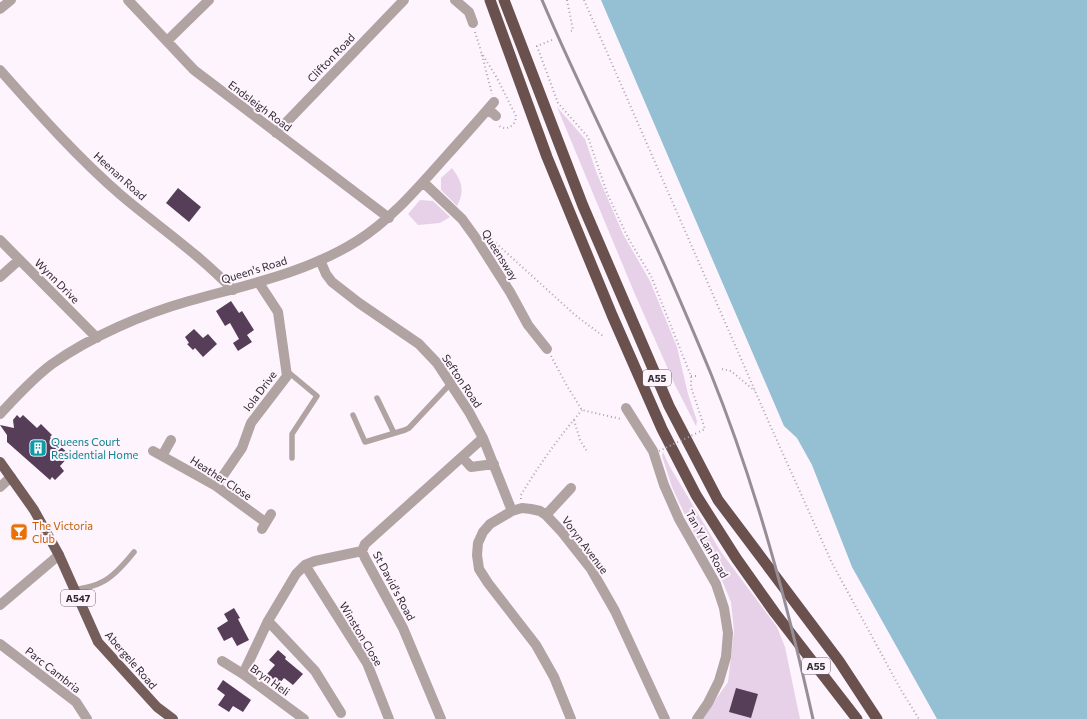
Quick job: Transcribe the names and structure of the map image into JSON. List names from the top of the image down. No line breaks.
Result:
{"streets":{"highway":["A55"],"main road":["A547","Abergele Road"],"street":["Clifton Road","Endsleigh Road","Heenan Road","Queensway","Queen's Road","Wynn Drive","Sefton Road","Iola Drive","Heather Close","Tan Y Lan Road","Voryn Avenue","St David's Road","Winston Close","Parc Cambria","Bryn Heli"]},"crossings":[["Clifton Road","Endsleigh Road"],["Endsleigh Road","Queen's Road"],["Heenan Road","Queen's Road"],["Queensway","Queen's Road"],["Queen's Road","Wynn Drive"],["Queen's Road","Sefton Road"],["Queen's Road","Iola Drive"],["Sefton Road","St David's Road"],["Iola Drive","Heather Close"]],"places":{"building":["Queens Court Residential Home"],"bar":["The Victoria Club"]}}
